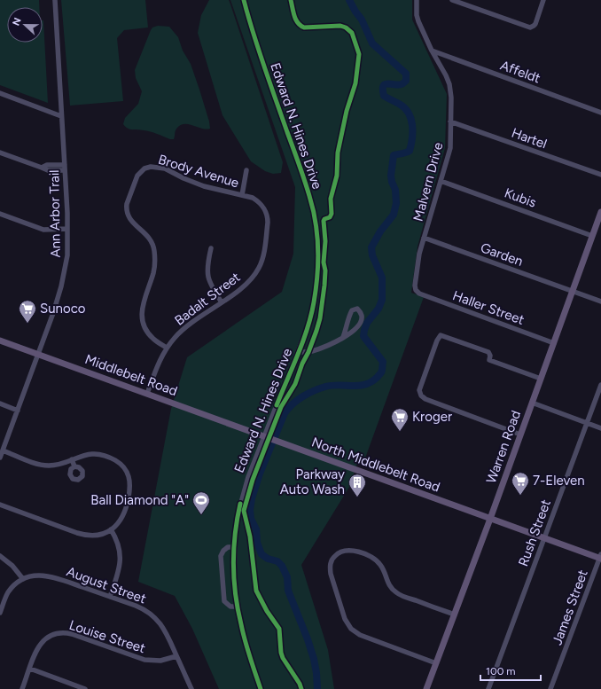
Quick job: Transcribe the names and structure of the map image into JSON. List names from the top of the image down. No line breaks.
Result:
{"streets":{"main road":["Middlebelt Road","Warren Road","North Middlebelt Road"],"street":["Affeldt","Edward N. Hines Drive","Hartel","Brody Avenue","Malvern Drive","Kubis","Ann Arbor Trail","Garden","Badalt Street","Haller Street","Rush Street","August Street","James Street","Louise Street"]},"crossings":[["Affeldt","Malvern Drive"],["Hartel","Malvern Drive"],["Brody Avenue","Badalt Street"],["Malvern Drive","Kubis"],["Malvern Drive","Garden"],["Malvern Drive","Haller Street"],["Kubis","Warren Road"],["Ann Arbor Trail","Middlebelt Road"],["Garden","Warren Road"],["Badalt Street","Middlebelt Road"],["Haller Street","Warren Road"],["Middlebelt Road","North Middlebelt Road"],["Warren Road","North Middlebelt Road"],["August Street","Louise Street"]],"places":{"supermarket":["Sunoco","Kroger","7-Eleven"],"building":["Parkway Auto Wash"],"sports":["Ball Diamond \"A\""]},"scale_bar":"100 m","north":"left"}
